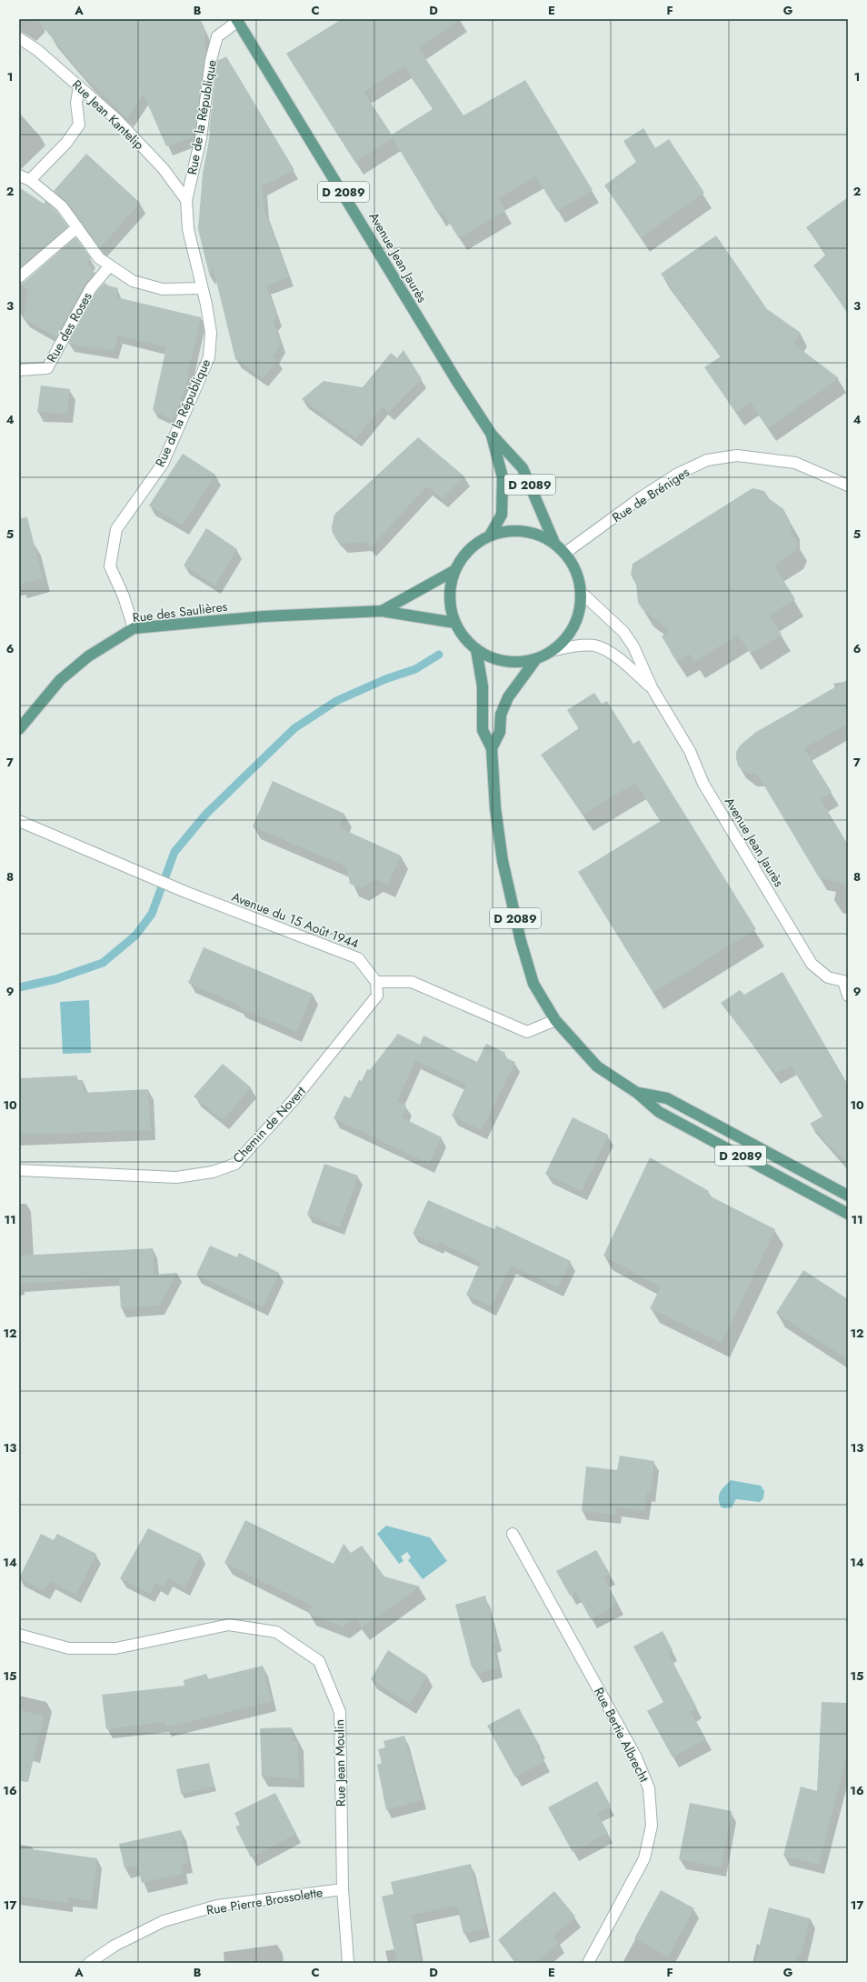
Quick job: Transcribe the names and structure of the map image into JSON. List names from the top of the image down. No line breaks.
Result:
{"streets":{"main road":["D 2089","Avenue Jean Jaurès","Rue des Saulières"],"street":["Rue Jean Kantelip","Rue de la République","Rue des Roses","Rue de Bréniges","Avenue du 15 Août 1944","Chemin de Novert","Rue Bertie Albrecht","Rue Jean Moulin","Rue Pierre Brossolette"]},"crossings":[["Rue Jean Kantelip","Rue de la République"],["Rue de la République","Avenue Jean Jaurès"],["Rue de la République","Rue des Saulières"],["Avenue du 15 Août 1944","Chemin de Novert"],["Rue Jean Moulin","Rue Pierre Brossolette"]],"grid":{"columns":["A","B","C","D","E","F","G"],"rows":["1","2","3","4","5","6","7","8","9","10","11","12","13","14","15","16","17"]}}
